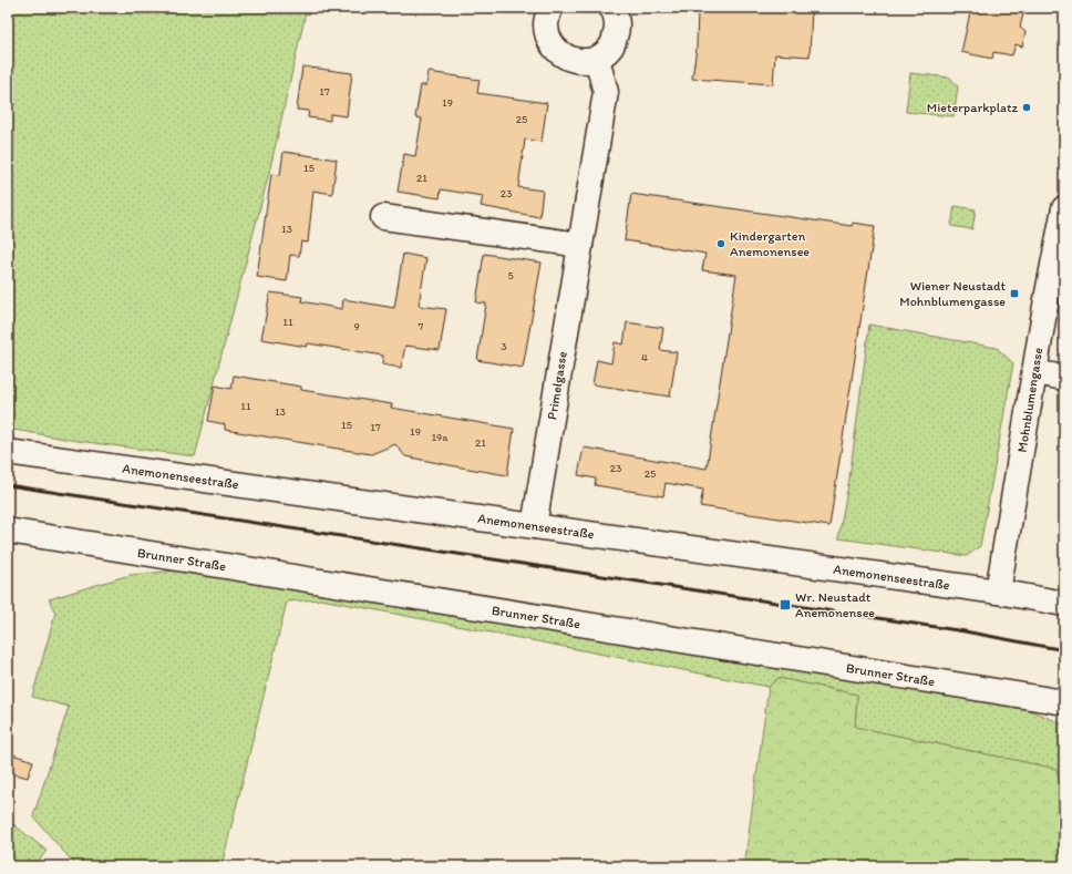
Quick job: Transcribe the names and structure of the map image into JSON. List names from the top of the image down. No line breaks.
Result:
{"streets":{"street":["Primelgasse","Mohnblumengasse","Anemonenseestraße","Brunner Straße"]},"crossings":[["Primelgasse","Anemonenseestraße"],["Mohnblumengasse","Anemonenseestraße"]],"places":{"other":["Mieterparkplatz","Kindergarten Anemonensee"],"transit":["Wiener Neustadt Mohnblumengasse","Wr. Neustadt Anemonensee"]},"house_numbers":["17","19","25","15","21","23","13","5","11","9","7","3","4","11","13","15","17","19","19a","21","23","25"]}
